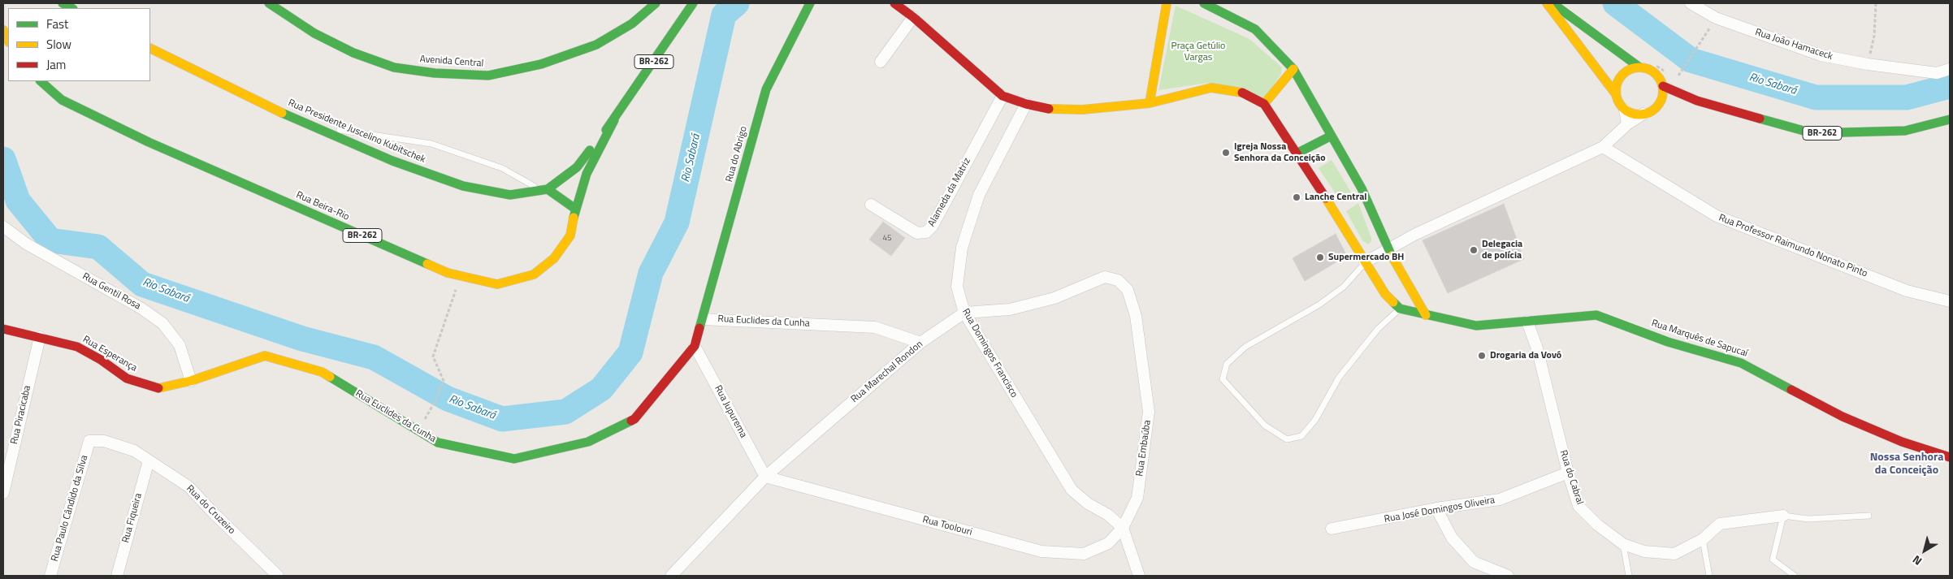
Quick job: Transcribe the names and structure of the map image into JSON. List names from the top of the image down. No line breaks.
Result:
{"streets":{"main road":["Avenida Central","BR-262","Rua Presidente Juscelino Kubitschek","Rua do Abrigo","Rua Beira-Rio","Rua Euclides da Cunha","Rua Marquês de Sapucaí","Rua Esperança"],"street":["Rua João Hamaceck","Alameda da Matriz","Rua Professor Raimundo Nonato Pinto","Rua Gentil Rosa","Rua Domingos Francisco","Rua Marechal Rondon","Rua Jupurema","Rua Piracicaba","Rua Embaúba","Rua do Cabral","Rua Paulo Cândido da Silva","Rua do Cruzeiro","Rua José Domingos Oliveira","Rua Fiqueira","Rua Toolouri"]},"crossings":[["Rua Presidente Juscelino Kubitschek","Rua Beira-Rio"],["Rua do Abrigo","Rua Euclides da Cunha"],["Rua Gentil Rosa","Rua Euclides da Cunha"],["Rua Euclides da Cunha","Rua Esperança"],["Rua Euclides da Cunha","Rua Marechal Rondon"],["Rua Euclides da Cunha","Rua Jupurema"],["Rua Marquês de Sapucaí","Rua do Cabral"],["Rua Domingos Francisco","Rua Marechal Rondon"],["Rua Domingos Francisco","Rua Embaúba"],["Rua Domingos Francisco","Rua Toolouri"],["Rua Esperança","Rua Piracicaba"],["Rua Marechal Rondon","Rua Jupurema"],["Rua Marechal Rondon","Rua Embaúba"],["Rua Marechal Rondon","Rua Toolouri"],["Rua Jupurema","Rua Toolouri"],["Rua Embaúba","Rua Toolouri"],["Rua do Cabral","Rua José Domingos Oliveira"],["Rua Paulo Cândido da Silva","Rua do Cruzeiro"],["Rua do Cruzeiro","Rua Fiqueira"]],"districts":["Nossa Senhora da Conceição"],"water":["Rio Sabará"],"parks":["Praça Getúlio Vargas"],"places":["Igreja Nossa Senhora da Conceição","Lanche Central","Delegacia de polícia","Supermercado BH","Drogaria da Vovó"],"house_numbers":["45"],"legend":["Fast","Slow","Jam"],"north":"bottom left"}
